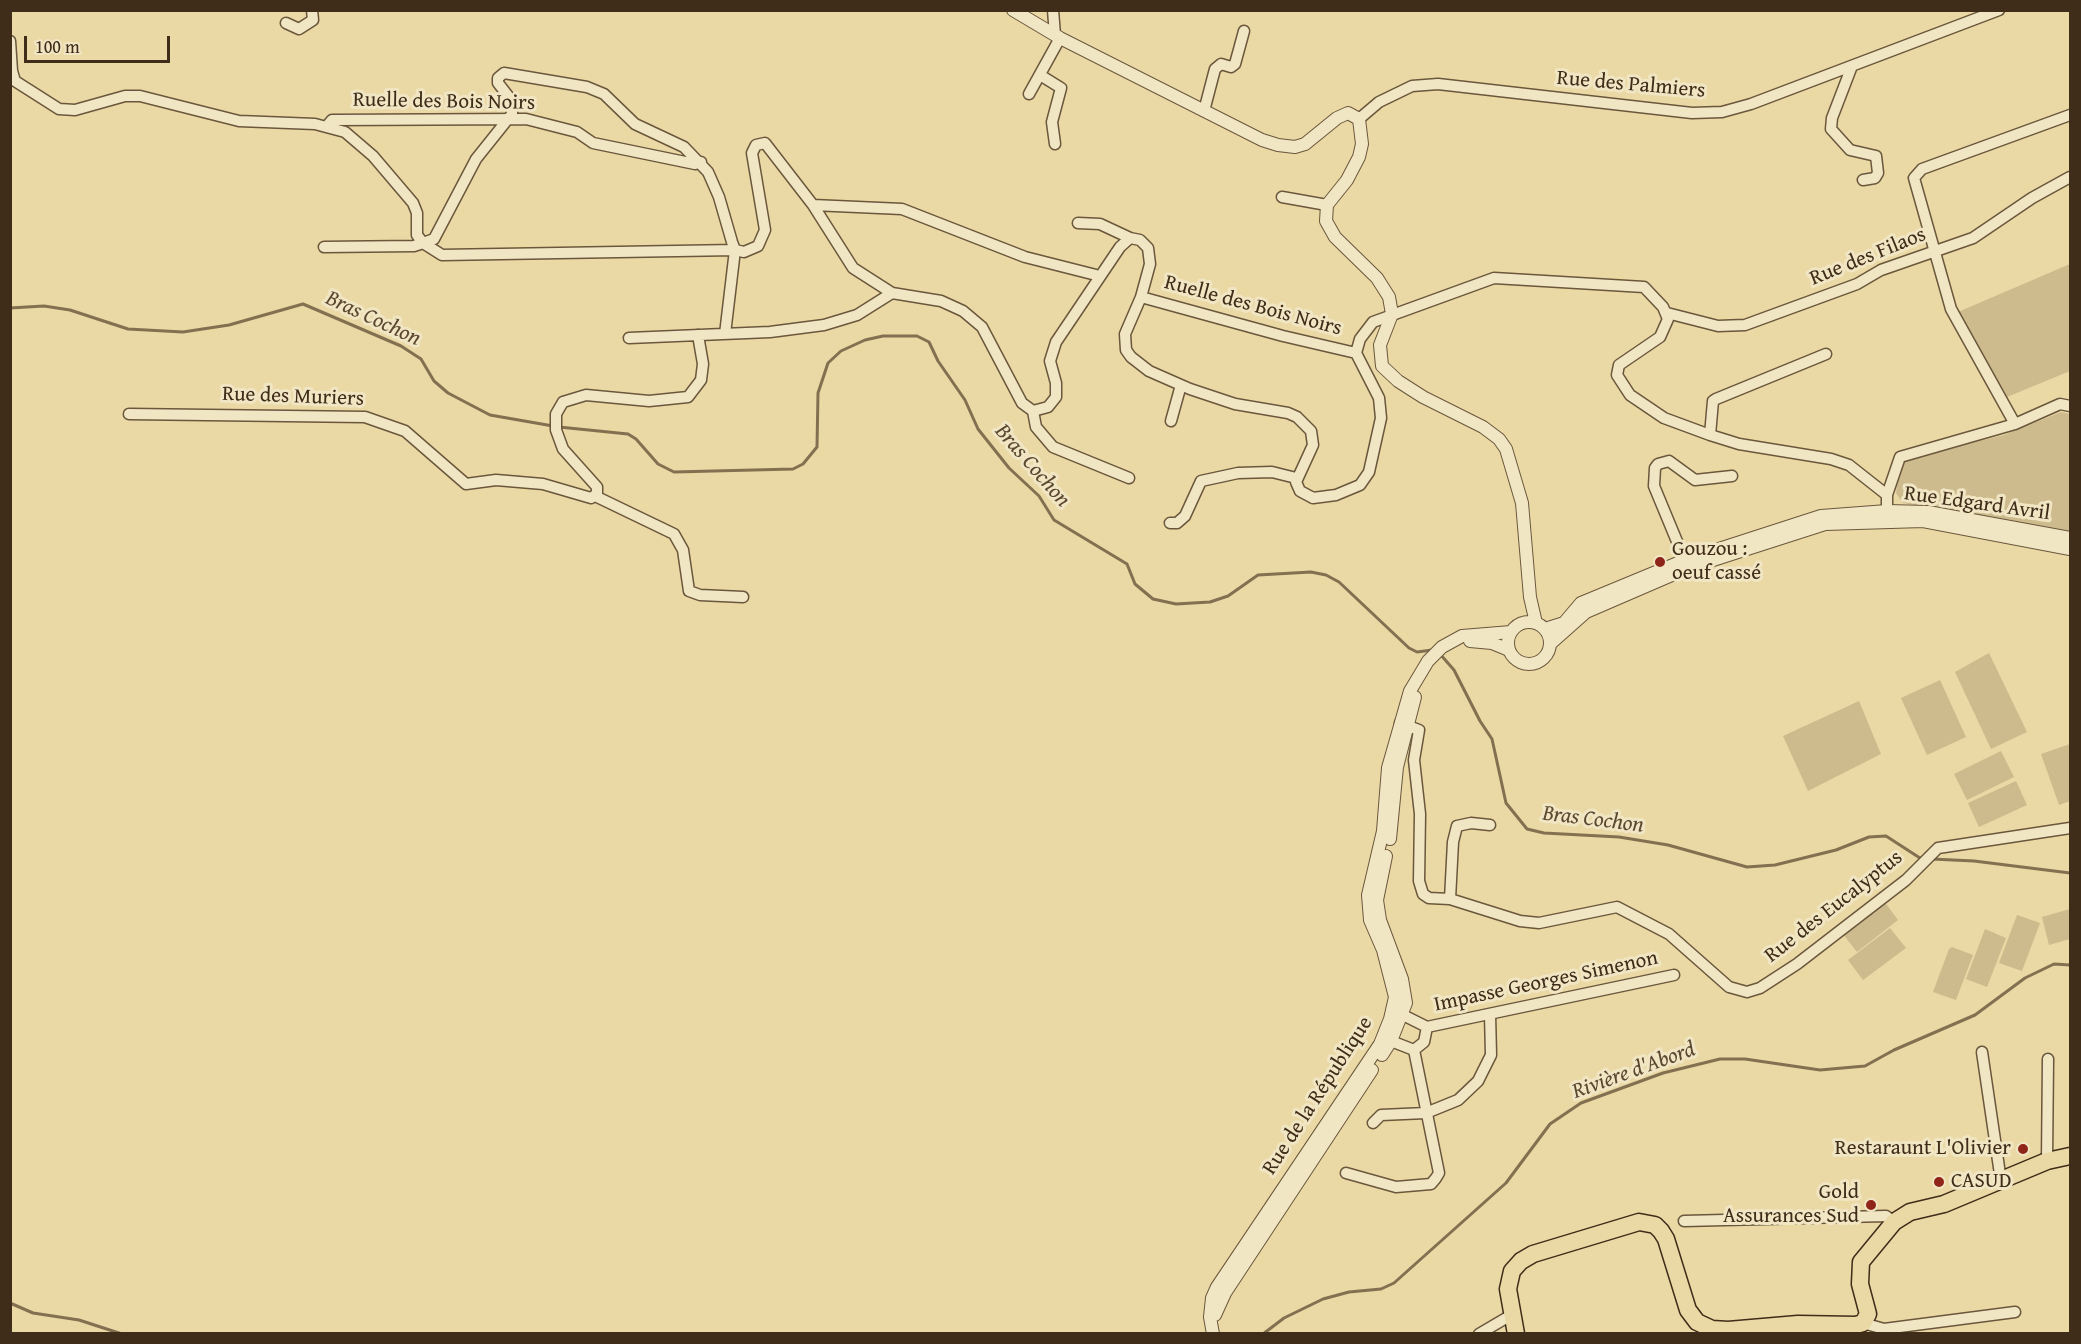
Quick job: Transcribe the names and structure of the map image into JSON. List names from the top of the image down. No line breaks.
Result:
{"streets":{"street":["Rue des Palmiers","Ruelle des Bois Noirs","Rue des Filaos","Rue des Muriers","Rue Edgard Avril","Rue des Eucalyptus","Impasse Georges Simenon","Rue de la République"]},"crossings":[["Rue Edgard Avril","Rue de la République"]],"water":["Bras Cochon","Rivière d'Abord"],"places":["Gouzou : oeuf cassé","Restaraunt L'Olivier","CASUD","Gold Assurances Sud"],"scale_bar":"100 m"}
